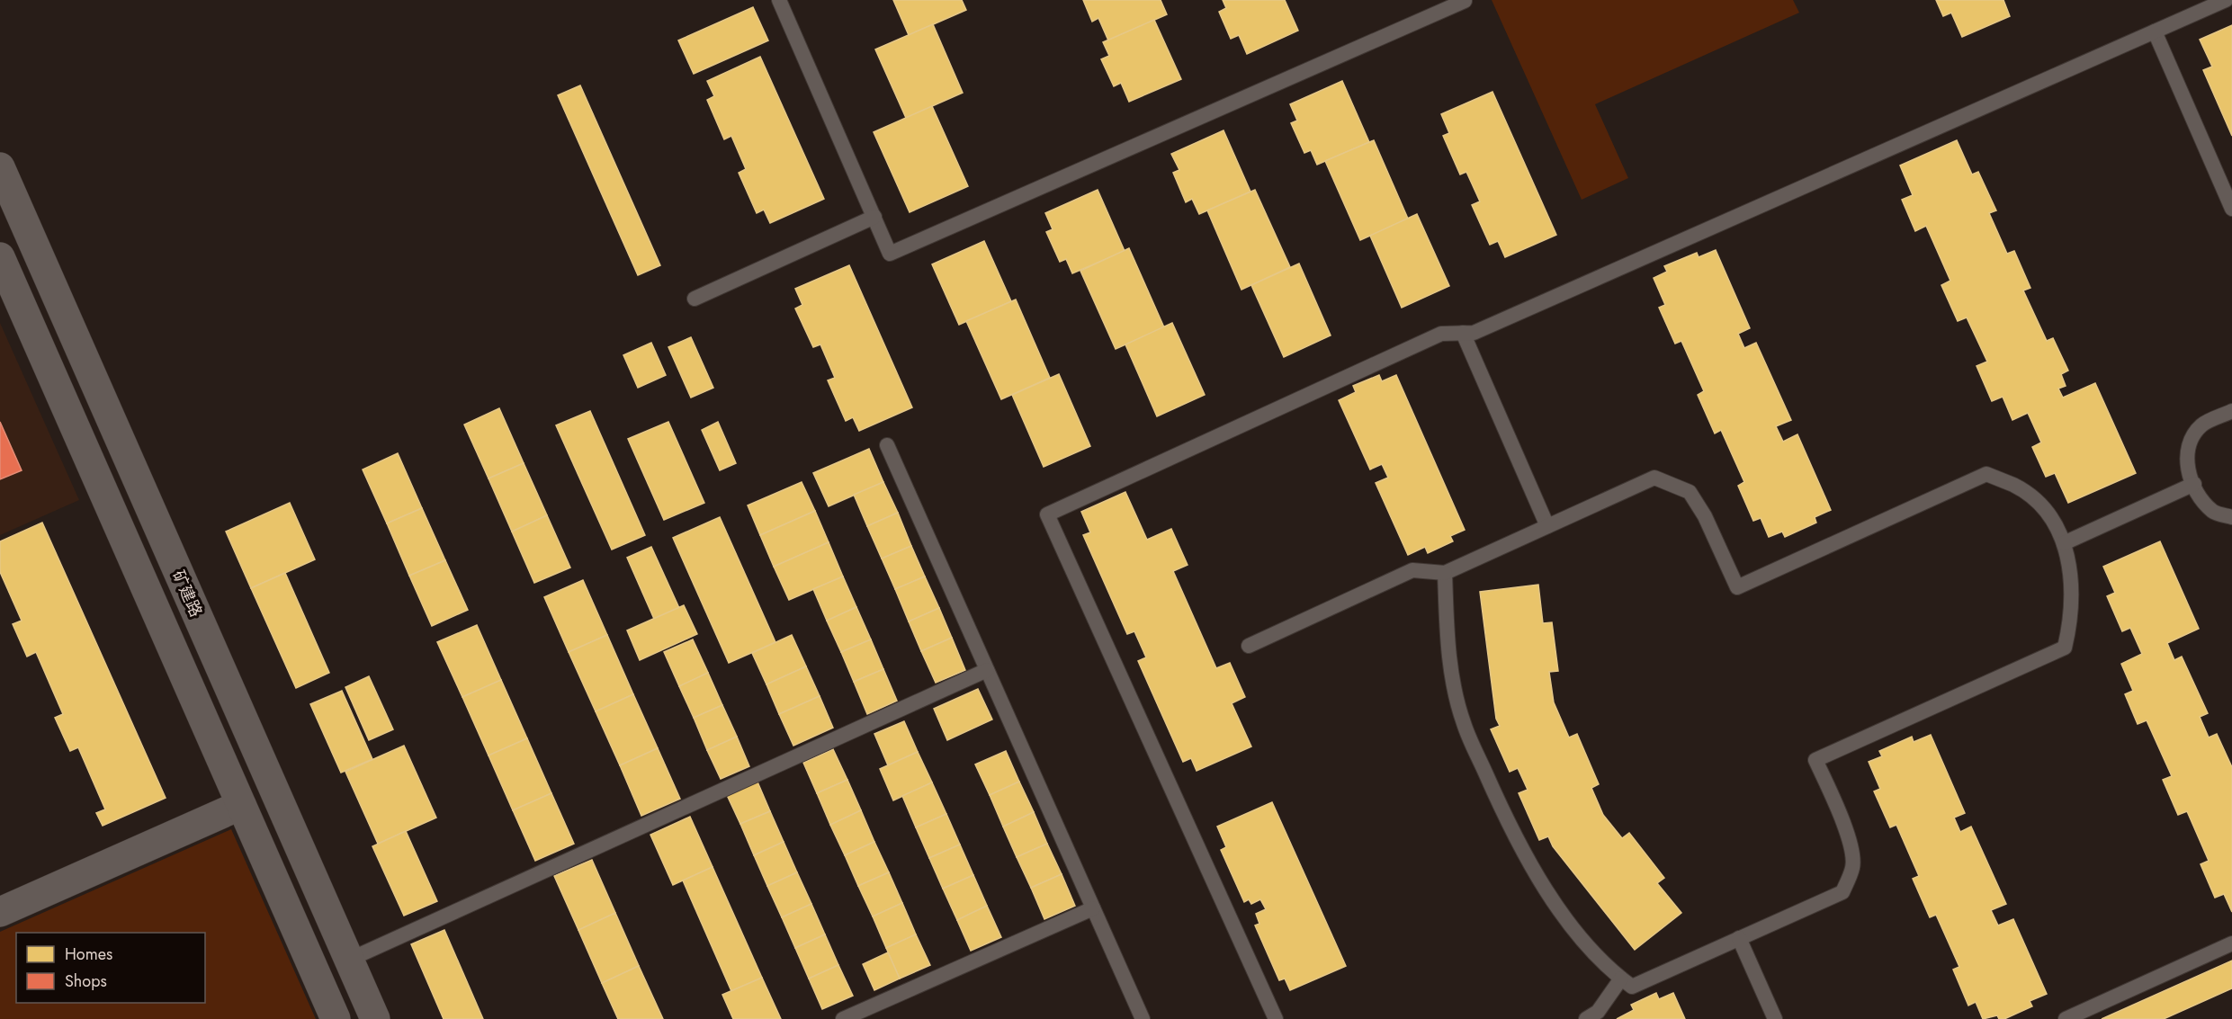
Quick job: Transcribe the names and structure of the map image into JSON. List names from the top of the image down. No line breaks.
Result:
{"streets":{"street":["矿建路"]},"legend":["Homes","Shops"]}
